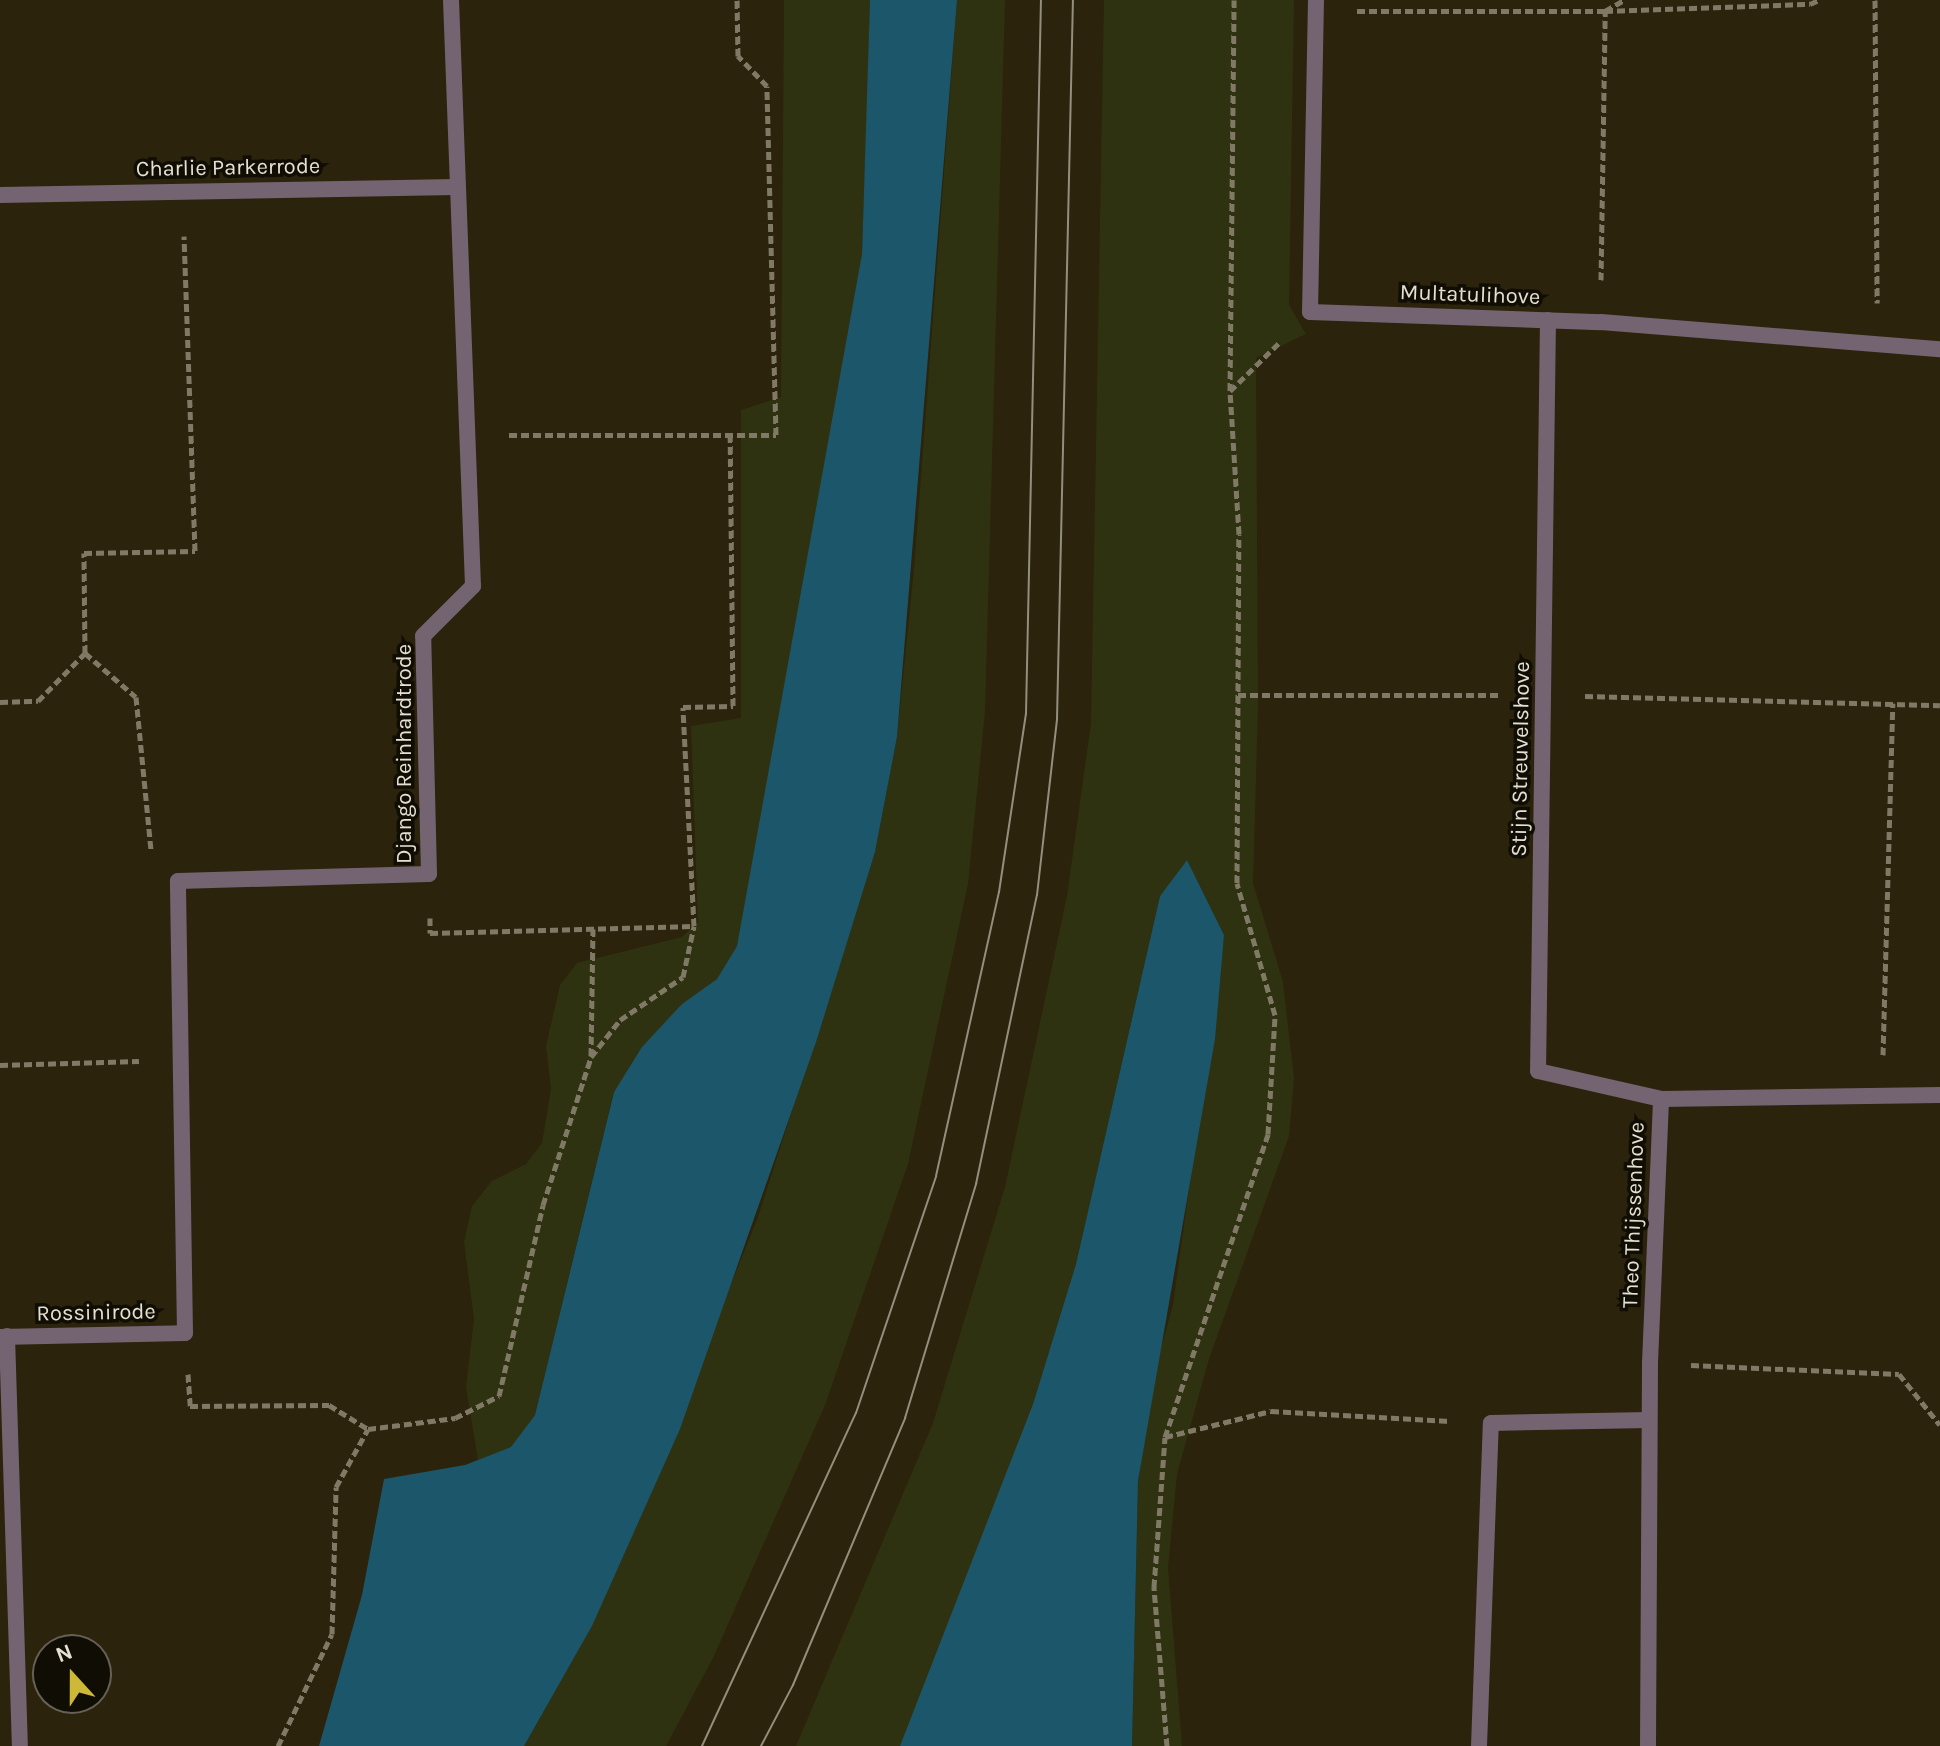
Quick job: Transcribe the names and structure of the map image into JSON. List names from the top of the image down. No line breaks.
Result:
{"streets":{"street":["Charlie Parkerrode","Multatulihove","Django Reinhardtrode","Stijn Streuvelshove","Theo Thijssenhove","Rossinirode"]},"crossings":[["Charlie Parkerrode","Django Reinhardtrode"],["Multatulihove","Stijn Streuvelshove"],["Stijn Streuvelshove","Theo Thijssenhove"]],"north":"top"}
